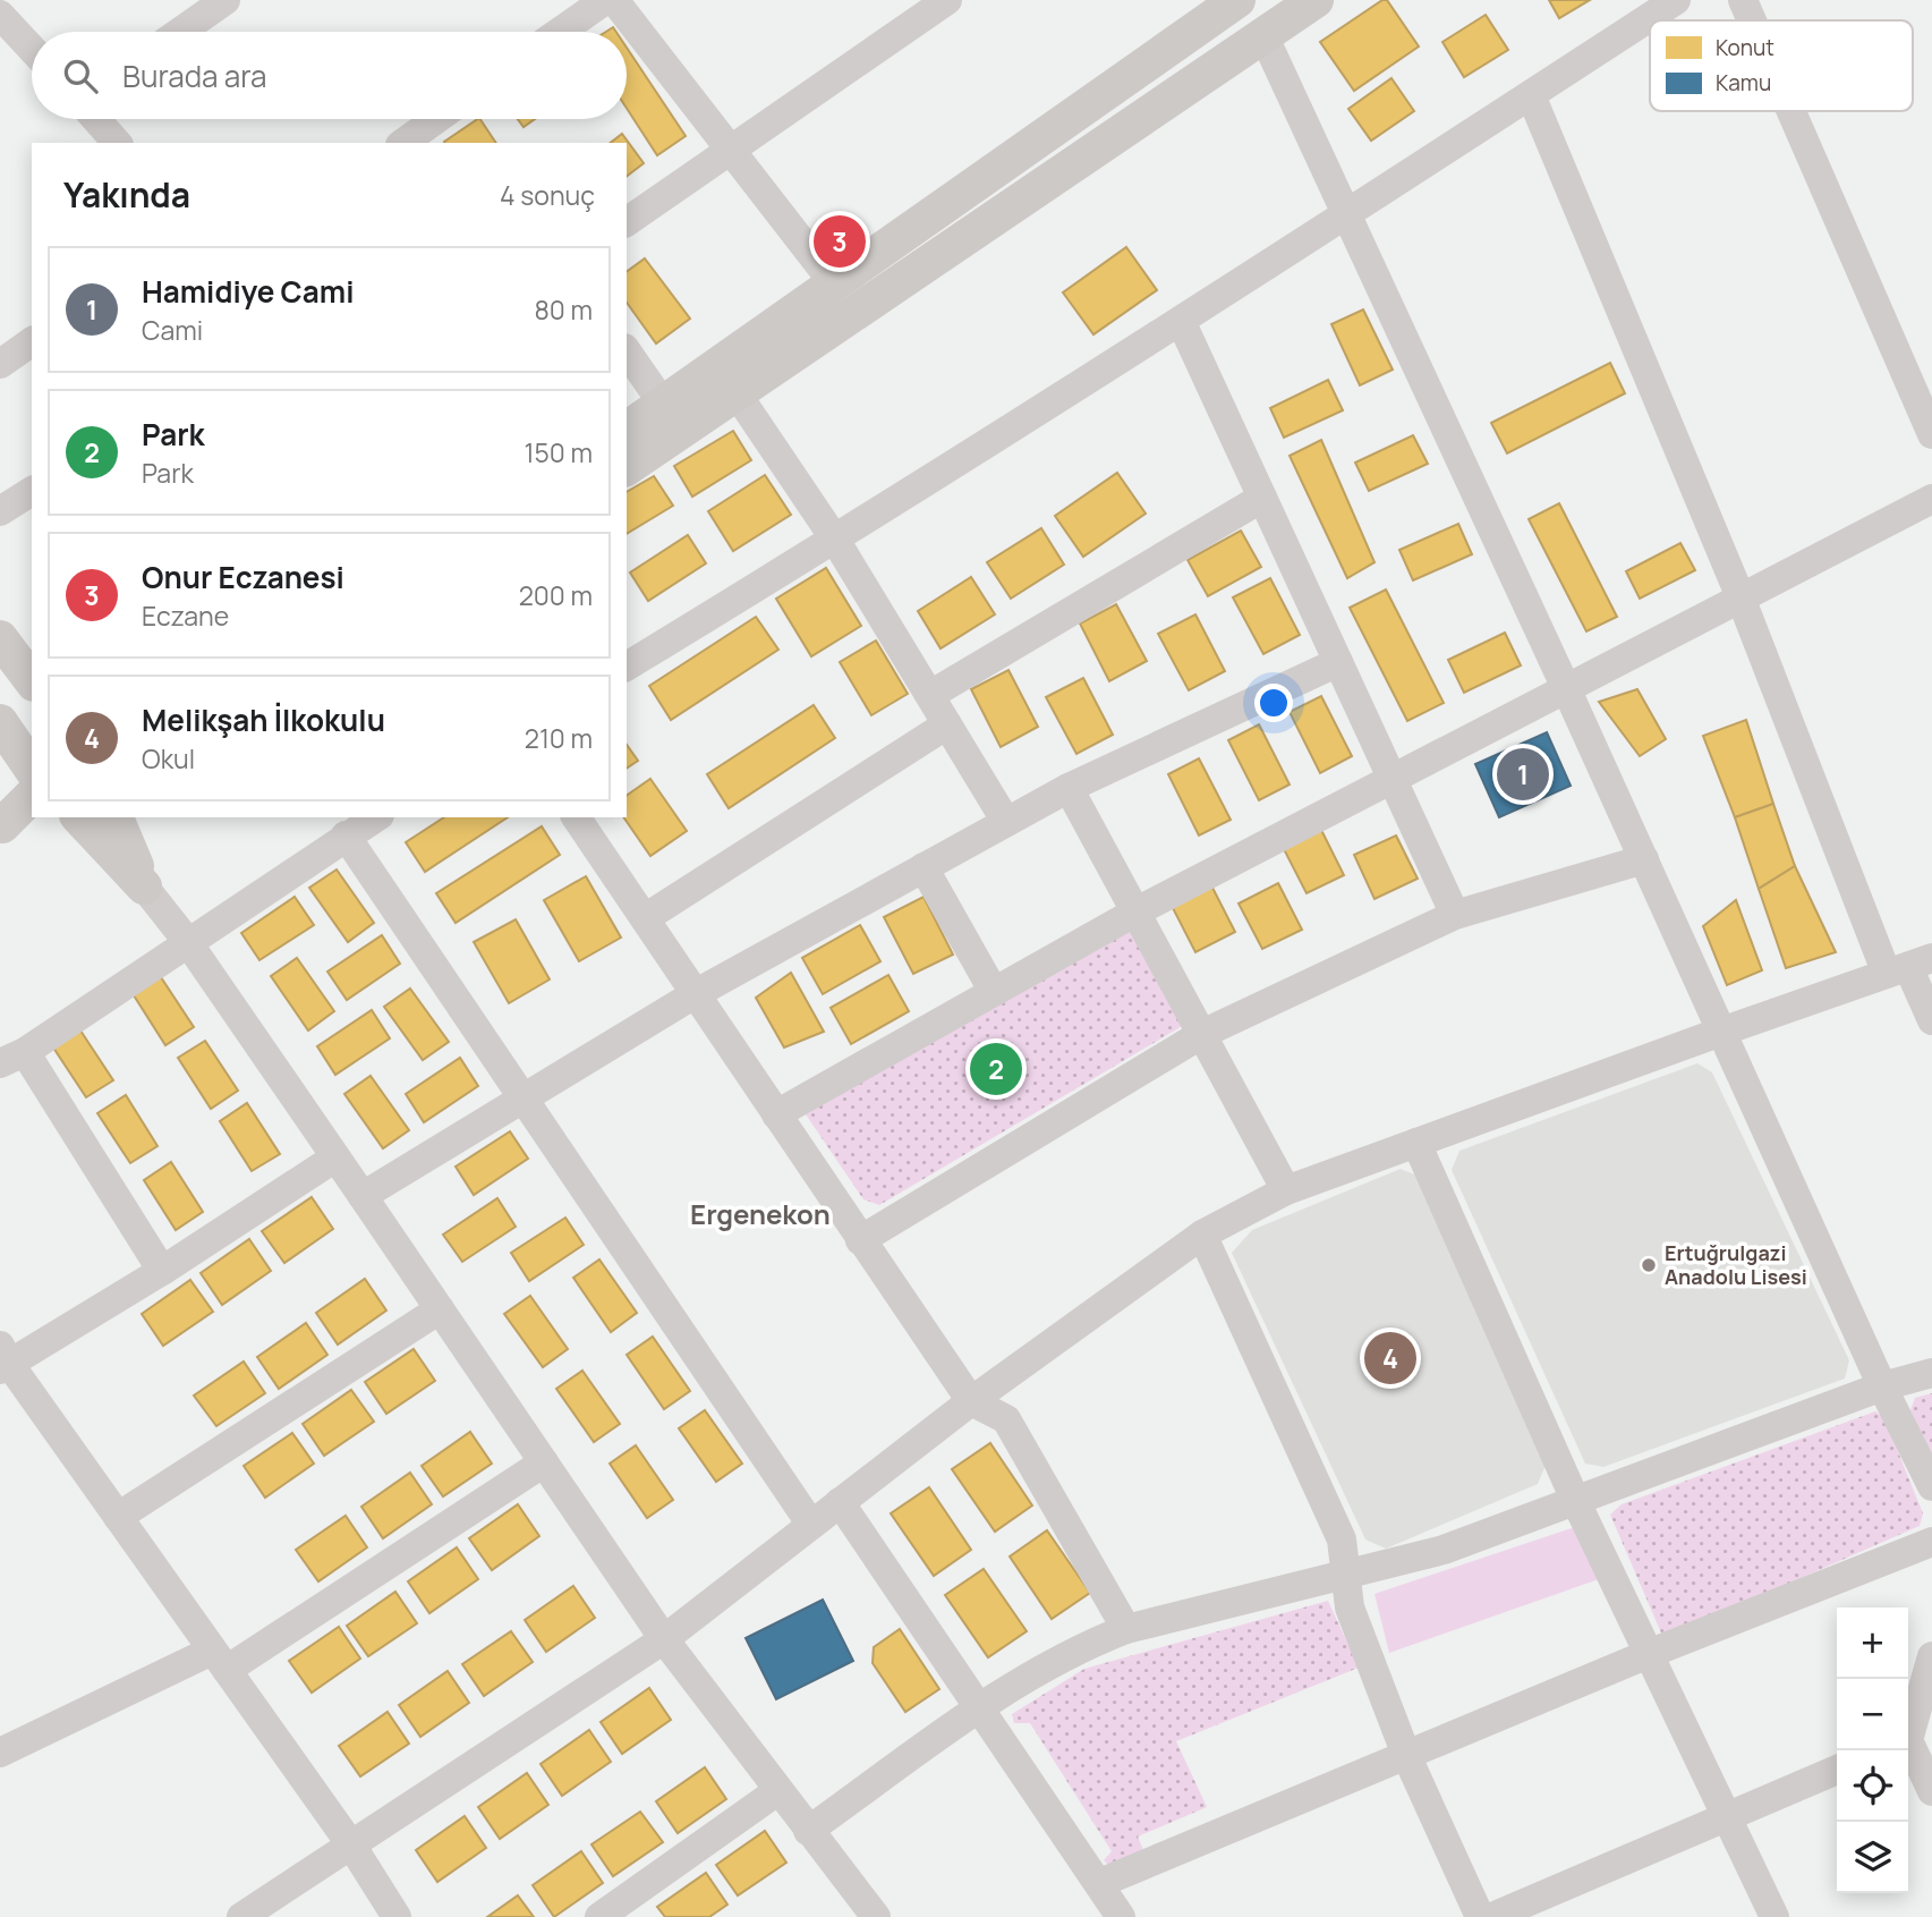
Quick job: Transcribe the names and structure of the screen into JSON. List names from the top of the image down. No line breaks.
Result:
{"districts":["Ergenekon"],"places":["Ertuğrulgazi Anadolu Lisesi"],"legend":["Konut","Kamu"],"page":{"search":"Burada ara","heading":["Yakında","4 sonuç"],"pins":["3","1","2","4"],"list":[{"mark":"1","name":"Hamidiye Cami","note":"Cami","value":"80 m"},{"mark":"2","name":"Park","note":"Park","value":"150 m"},{"mark":"3","name":"Onur Eczanesi","note":"Eczane","value":"200 m"},{"mark":"4","name":"Melikşah İlkokulu","note":"Okul","value":"210 m"}],"map_buttons":["+","−"]}}
